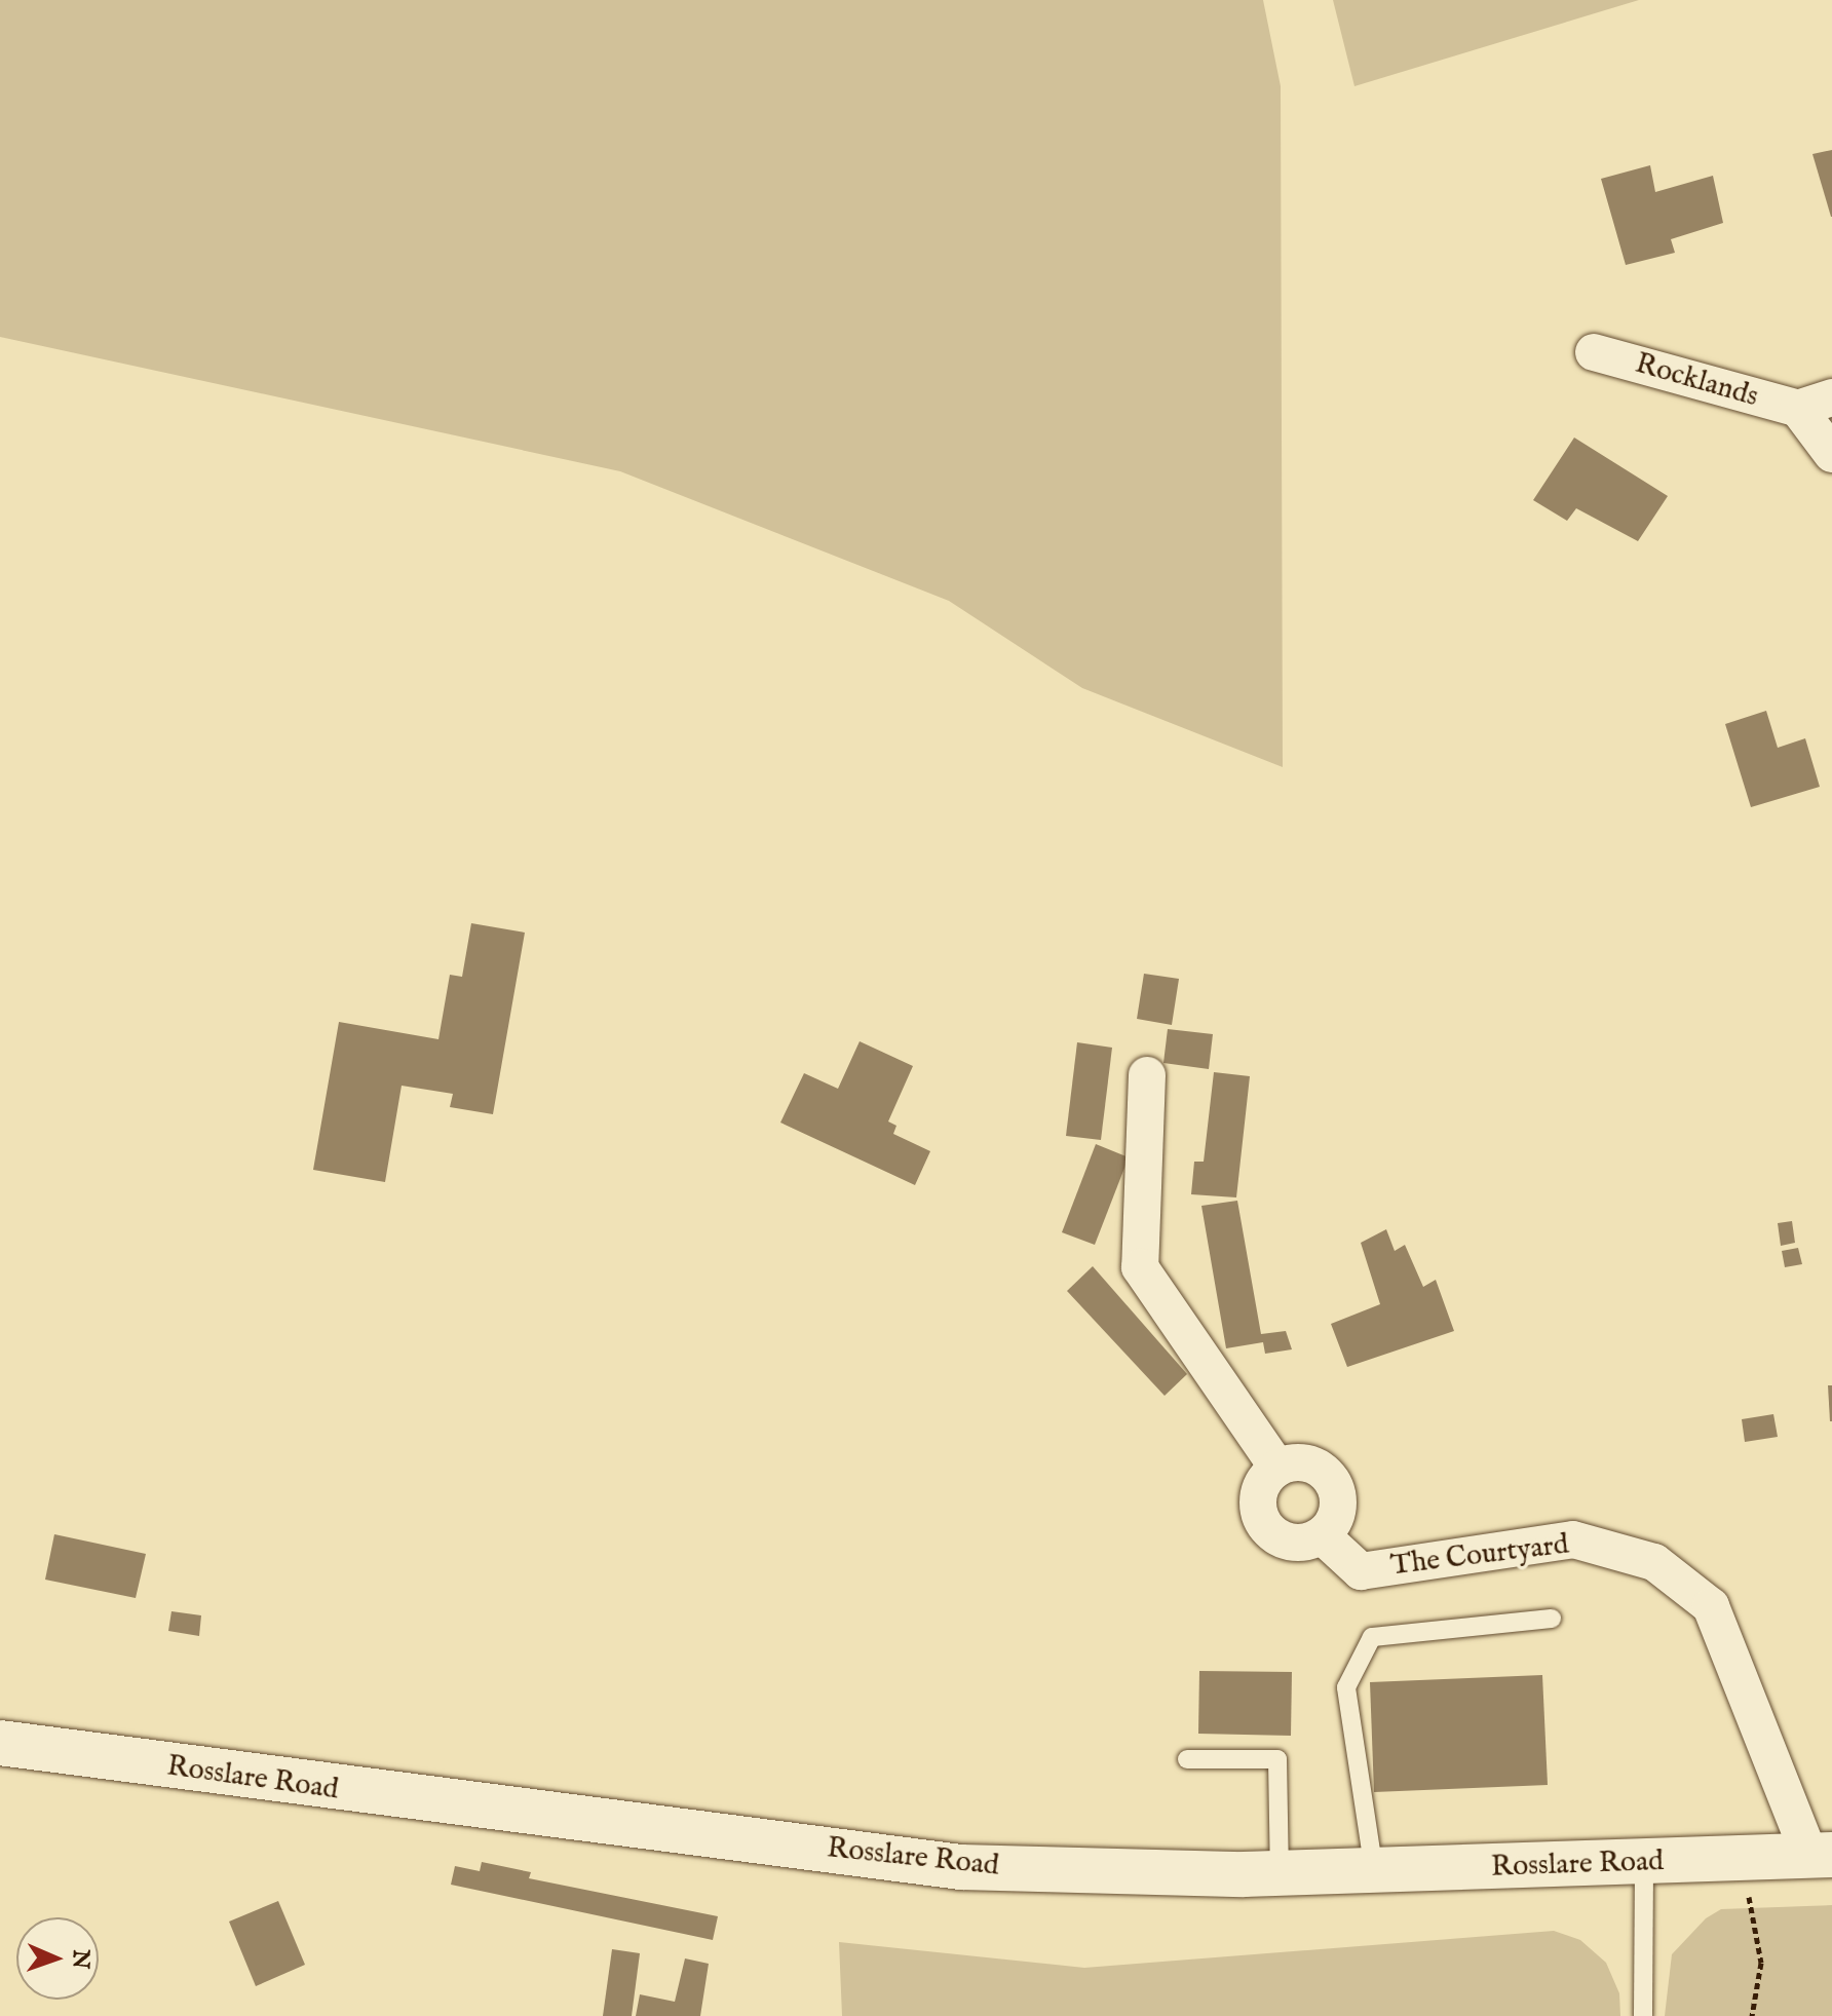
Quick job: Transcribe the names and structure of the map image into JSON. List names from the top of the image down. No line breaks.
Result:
{"streets":{"main road":["Rosslare Road"],"street":["Rocklands","The Courtyard"]},"crossings":[["The Courtyard","Rosslare Road"]],"north":"right"}
